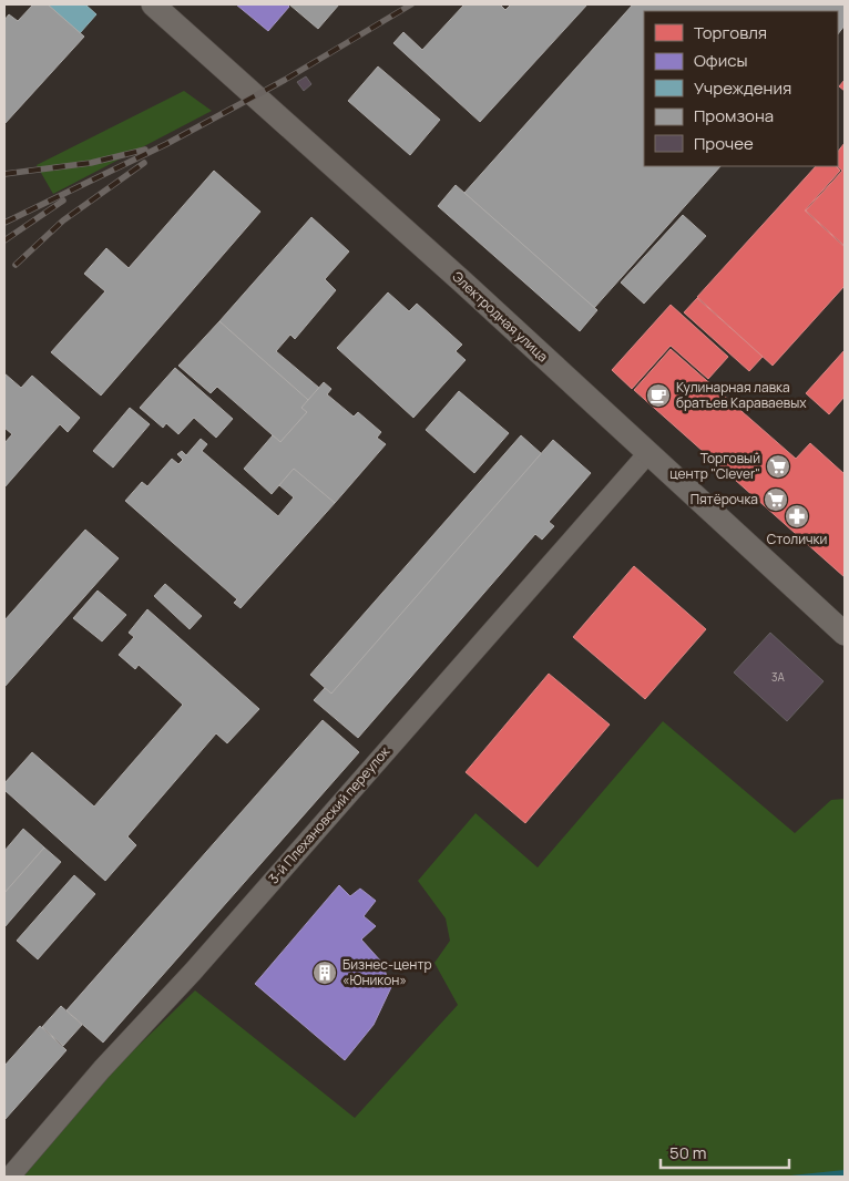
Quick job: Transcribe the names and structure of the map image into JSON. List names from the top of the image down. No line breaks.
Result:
{"streets":{"street":["Электродная улица","3-й Плехановский переулок"]},"crossings":[["Электродная улица","3-й Плехановский переулок"]],"places":{"cafe":["Кулинарная лавка братьев Караваевых"],"supermarket":["Торговый центр \"Clever\"","Пятёрочка"],"pharmacy":["Столички"],"building":["Бизнес-центр «Юникон»"]},"house_numbers":["3А"],"legend":["Торговля","Офисы","Учреждения","Промзона","Прочее"],"scale_bar":"50 m"}
